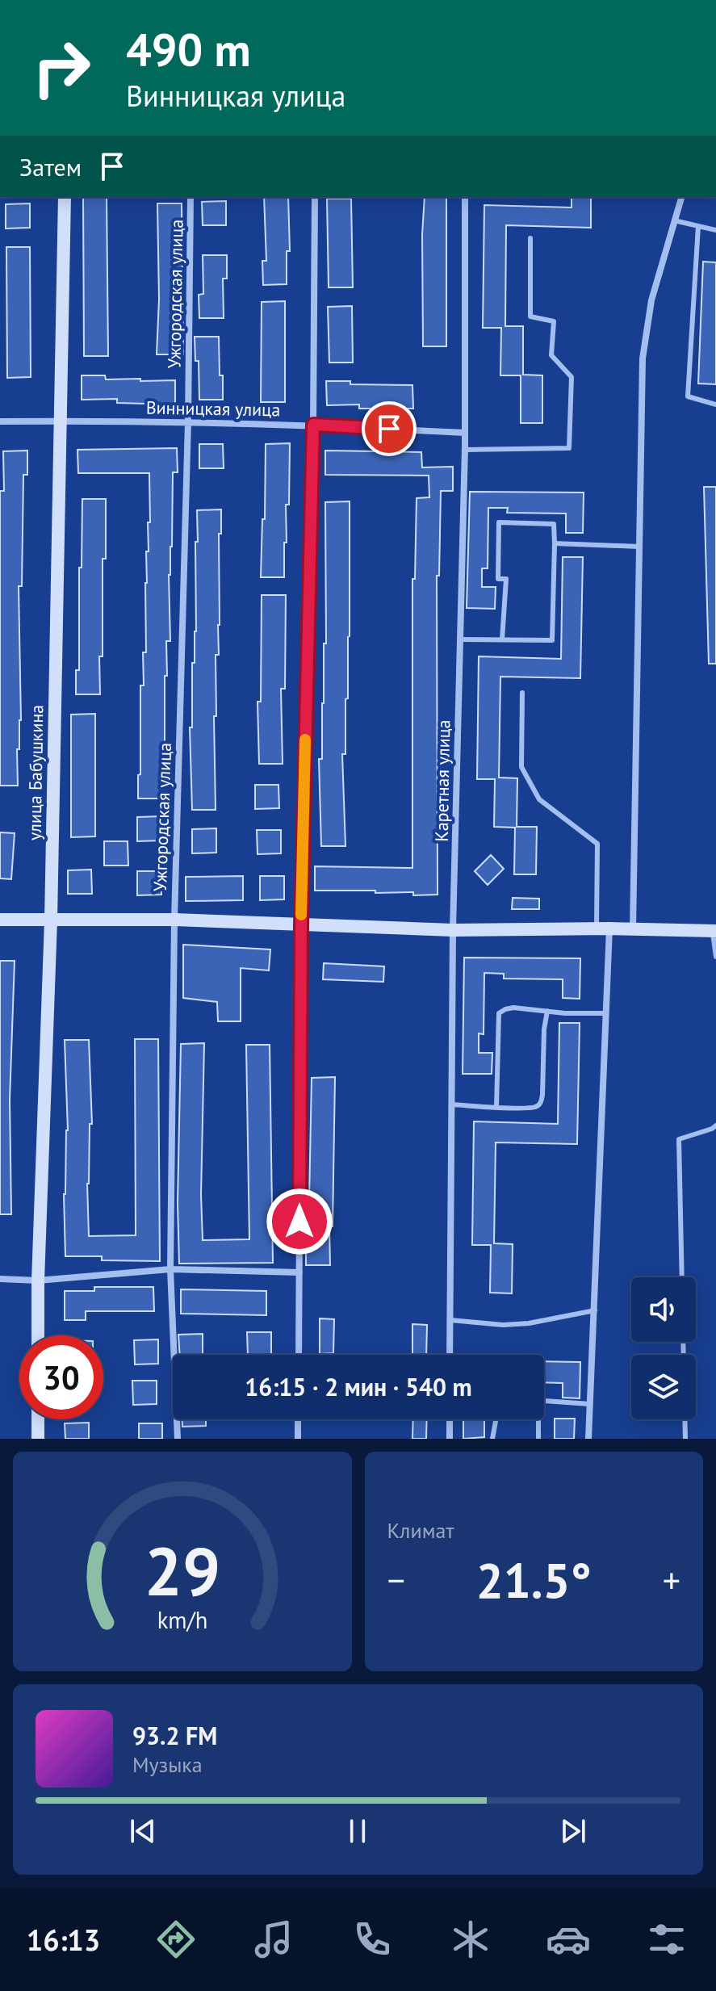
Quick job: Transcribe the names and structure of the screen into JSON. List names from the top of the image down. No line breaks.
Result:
{"streets":{"street":["Ужгородская улица","Винницкая улица","улица Бабушкина","Каретная улица"]},"crossings":[["Ужгородская улица","Винницкая улица"],["Винницкая улица","улица Бабушкина"],["Винницкая улица","Каретная улица"]],"page":{"turn":["490 m","Винницкая улица"],"then":"Затем","limit":"30","trip":"16:15 · 2 мин · 540 m","tile":"Климат","heat":["−","21.5°","+"],"song":["93.2 FM","Музыка"],"tabs":"16:13","gauge":["29","km/h"]}}
